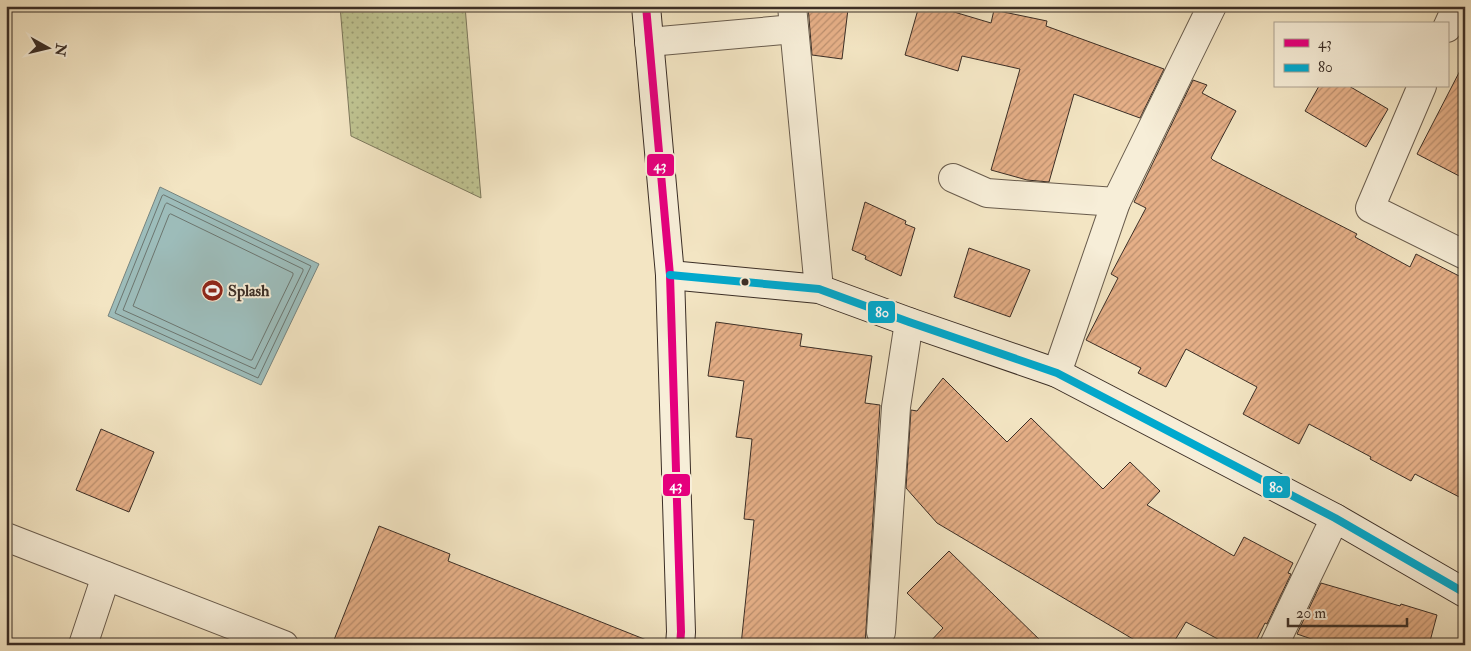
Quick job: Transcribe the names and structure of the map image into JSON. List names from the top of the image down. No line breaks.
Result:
{"places":{"sports":["Splash"]},"lines":["transit line 43","transit line 80"],"legend":["43","80"],"scale_bar":"20 m","north":"right"}
